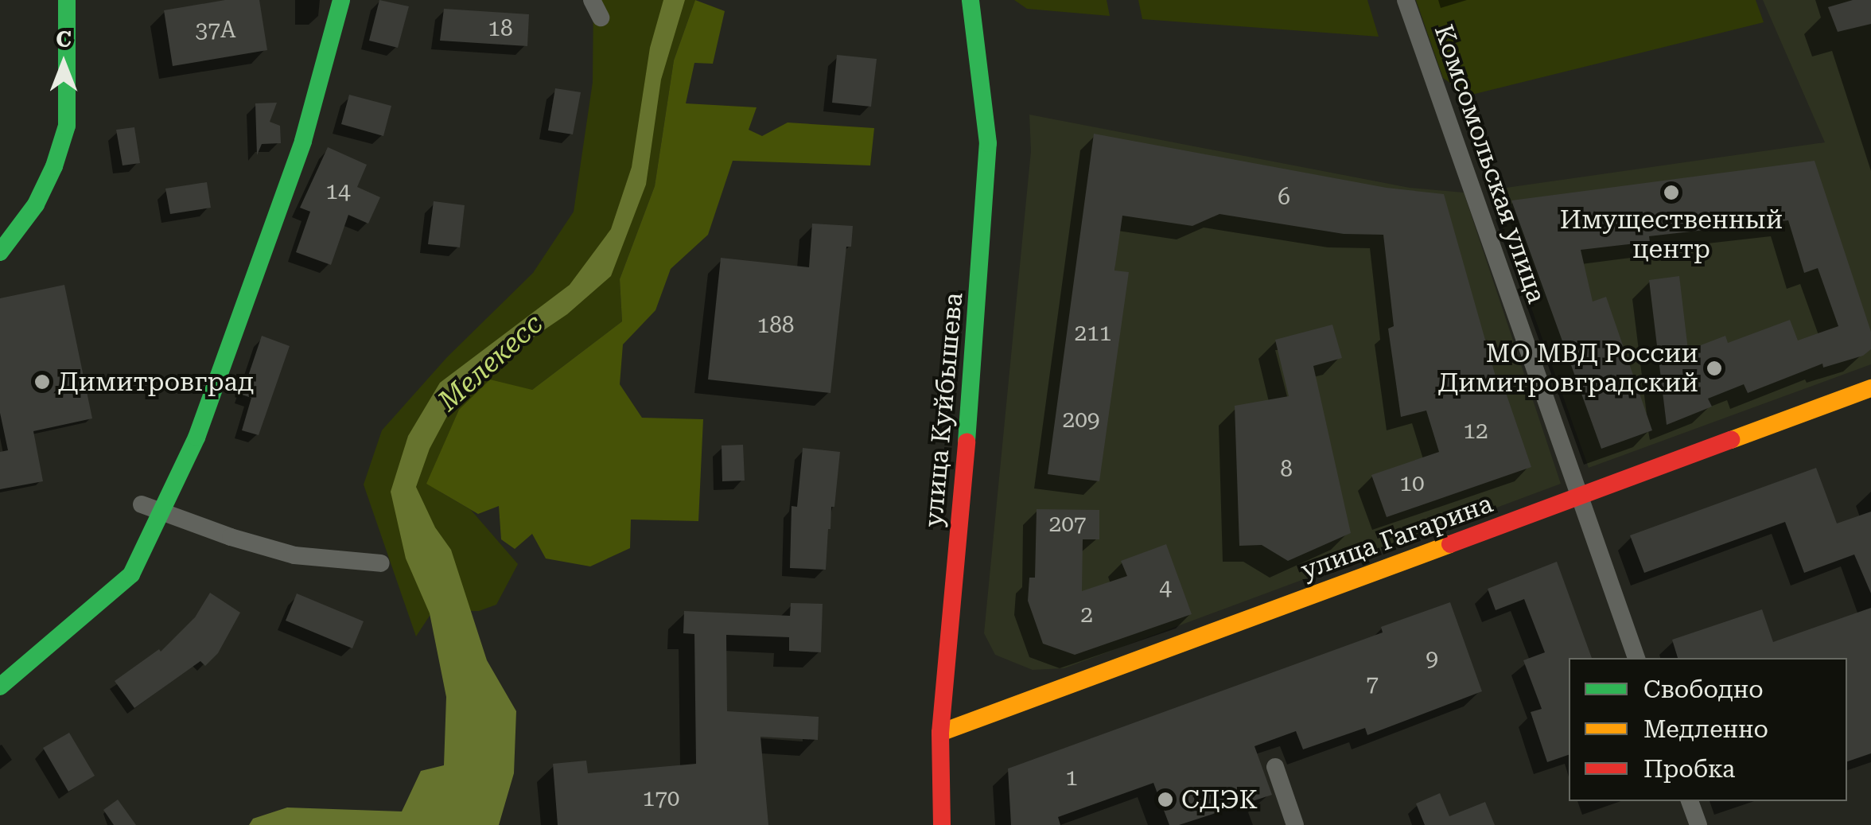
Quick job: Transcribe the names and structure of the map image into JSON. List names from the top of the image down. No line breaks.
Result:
{"streets":{"main road":["улица Куйбышева","улица Гагарина"],"street":["Комсомольская улица"]},"crossings":[["Комсомольская улица","улица Гагарина"],["улица Куйбышева","улица Гагарина"]],"water":["Мелекесс"],"places":["Имущественный центр","МО МВД России Димитровградский","Димитровград","СДЭК"],"house_numbers":["18","37А","14","6","188","211","209","12","8","10","207","4","2","9","7","1","170"],"legend":["Свободно","Медленно","Пробка"],"north":"top"}
